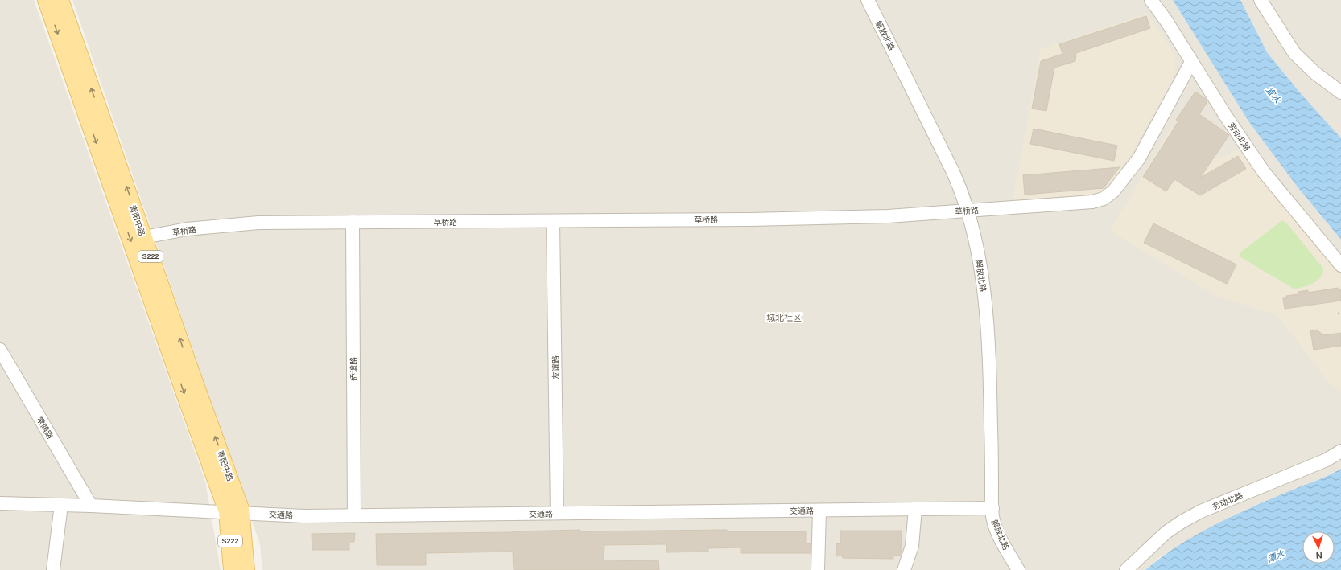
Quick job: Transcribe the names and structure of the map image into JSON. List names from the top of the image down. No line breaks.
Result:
{"streets":{"main road":["青阳中路","S222"],"street":["解放北路","劳动北路","草桥路","友谊路","侨谊路","常荫路","交通路"]},"crossings":[["解放北路","草桥路"],["解放北路","交通路"],["劳动北路","草桥路"],["草桥路","青阳中路"],["草桥路","友谊路"],["草桥路","侨谊路"],["青阳中路","S222"],["青阳中路","交通路"],["S222","交通路"],["友谊路","交通路"],["侨谊路","交通路"],["常荫路","交通路"]],"districts":["城北社区"],"water":["宜水","潭水"],"north":"bottom"}
